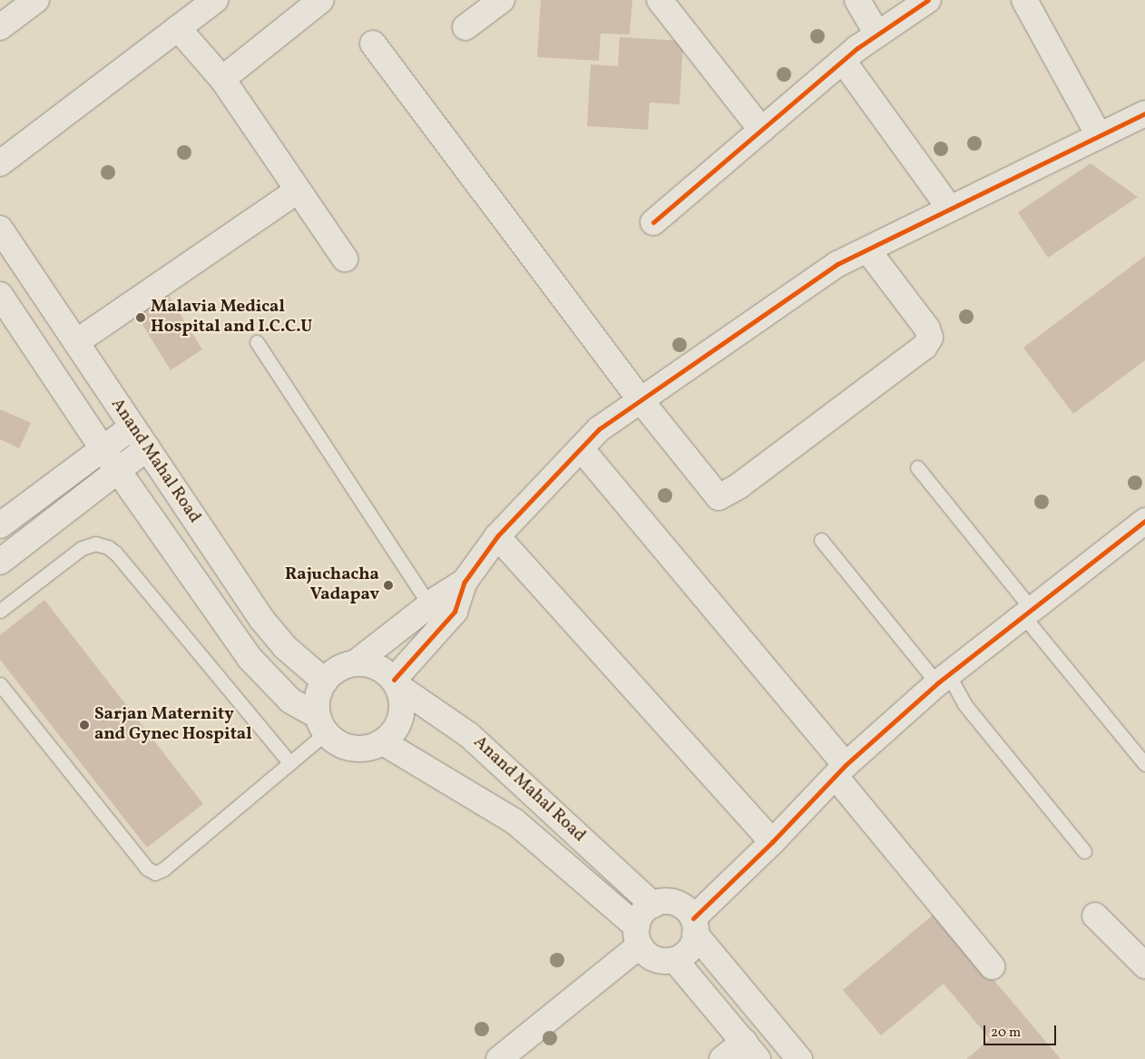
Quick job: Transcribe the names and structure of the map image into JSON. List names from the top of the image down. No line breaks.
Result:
{"streets":{"street":["Anand Mahal Road"]},"places":["Malavia Medical Hospital and I.C.C.U","Rajuchacha Vadapav","Sarjan Maternity and Gynec Hospital"],"scale_bar":"20 m"}
